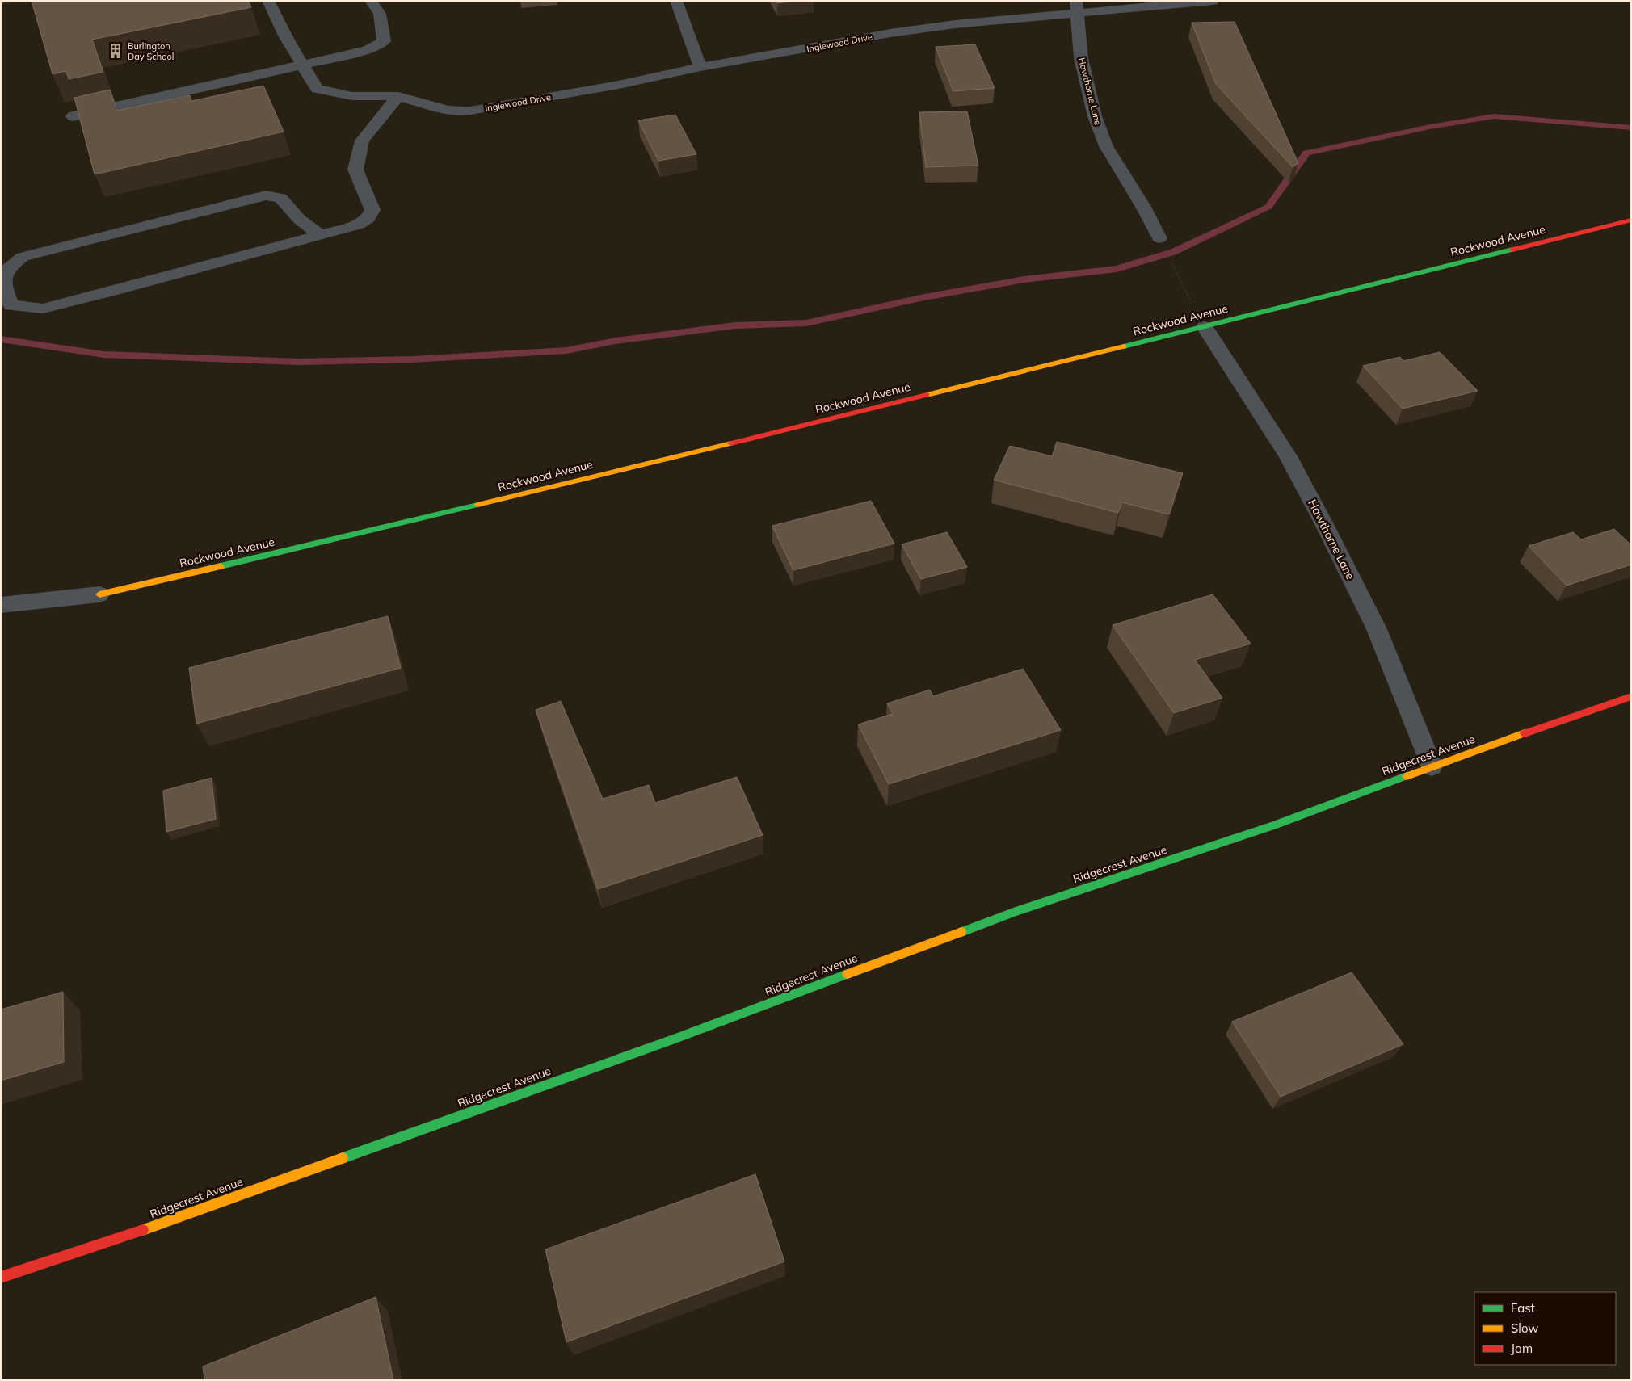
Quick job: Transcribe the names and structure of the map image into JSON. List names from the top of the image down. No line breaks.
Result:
{"streets":{"street":["Inglewood Drive","Hawthorne Lane","Rockwood Avenue","Ridgecrest Avenue"]},"crossings":[["Inglewood Drive","Hawthorne Lane"],["Hawthorne Lane","Rockwood Avenue"],["Hawthorne Lane","Ridgecrest Avenue"]],"places":{"building":["Burlington Day School"]},"legend":["Fast","Slow","Jam"]}
